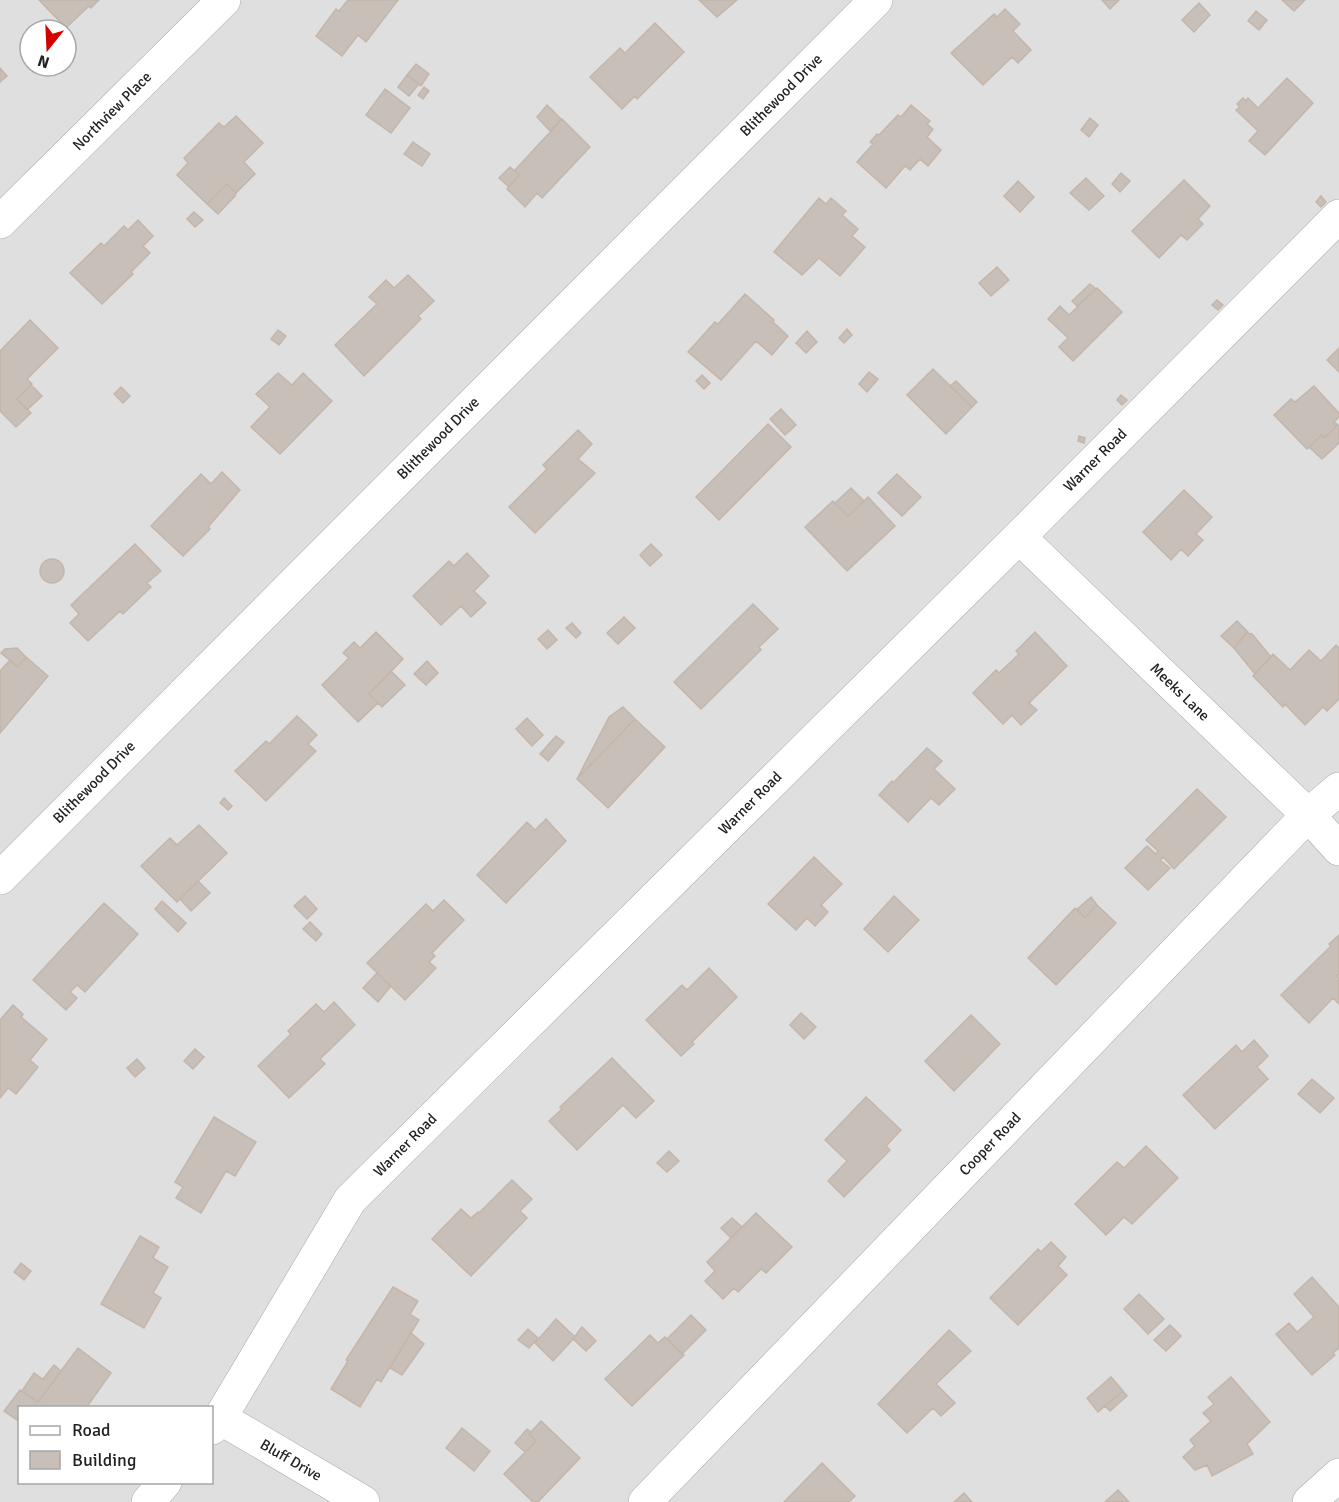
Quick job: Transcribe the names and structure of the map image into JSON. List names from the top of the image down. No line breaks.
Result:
{"streets":{"street":["Blithewood Drive","Northview Place","Warner Road","Meeks Lane","Cooper Road","Bluff Drive"]},"crossings":[["Warner Road","Meeks Lane"],["Warner Road","Bluff Drive"],["Meeks Lane","Cooper Road"]],"legend":["Road","Building"],"north":"bottom"}
